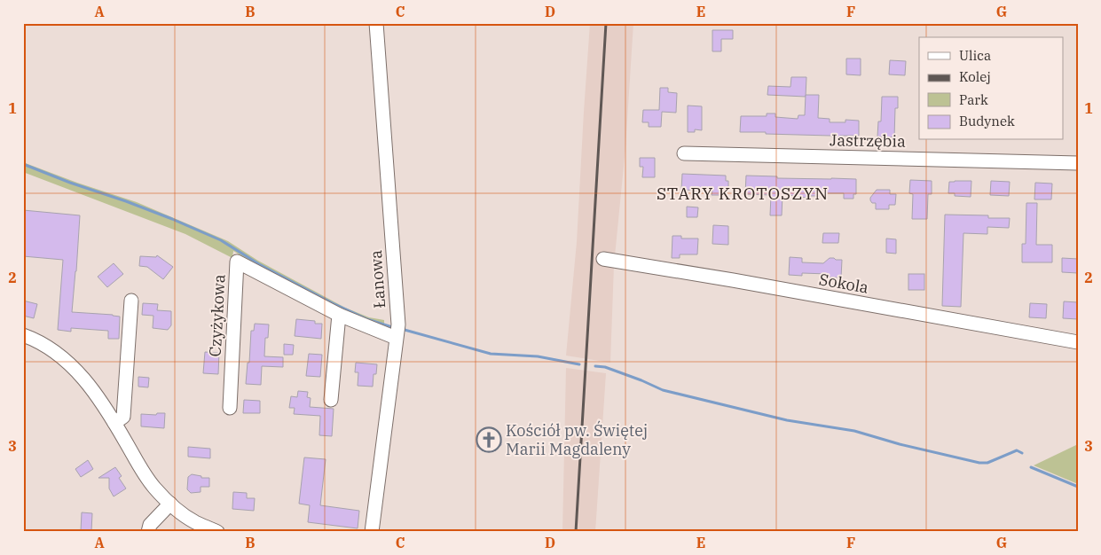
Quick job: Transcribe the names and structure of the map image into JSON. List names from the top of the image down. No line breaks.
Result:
{"streets":{"street":["Jastrzębia","Łanowa","Sokola","Czyżykowa"]},"crossings":[["Łanowa","Czyżykowa"]],"districts":["STARY KROTOSZYN"],"places":{"church":["Kościół pw. Świętej Marii Magdaleny"]},"legend":["Ulica","Kolej","Park","Budynek"],"grid":{"columns":["A","B","C","D","E","F","G"],"rows":["1","2","3"]}}
